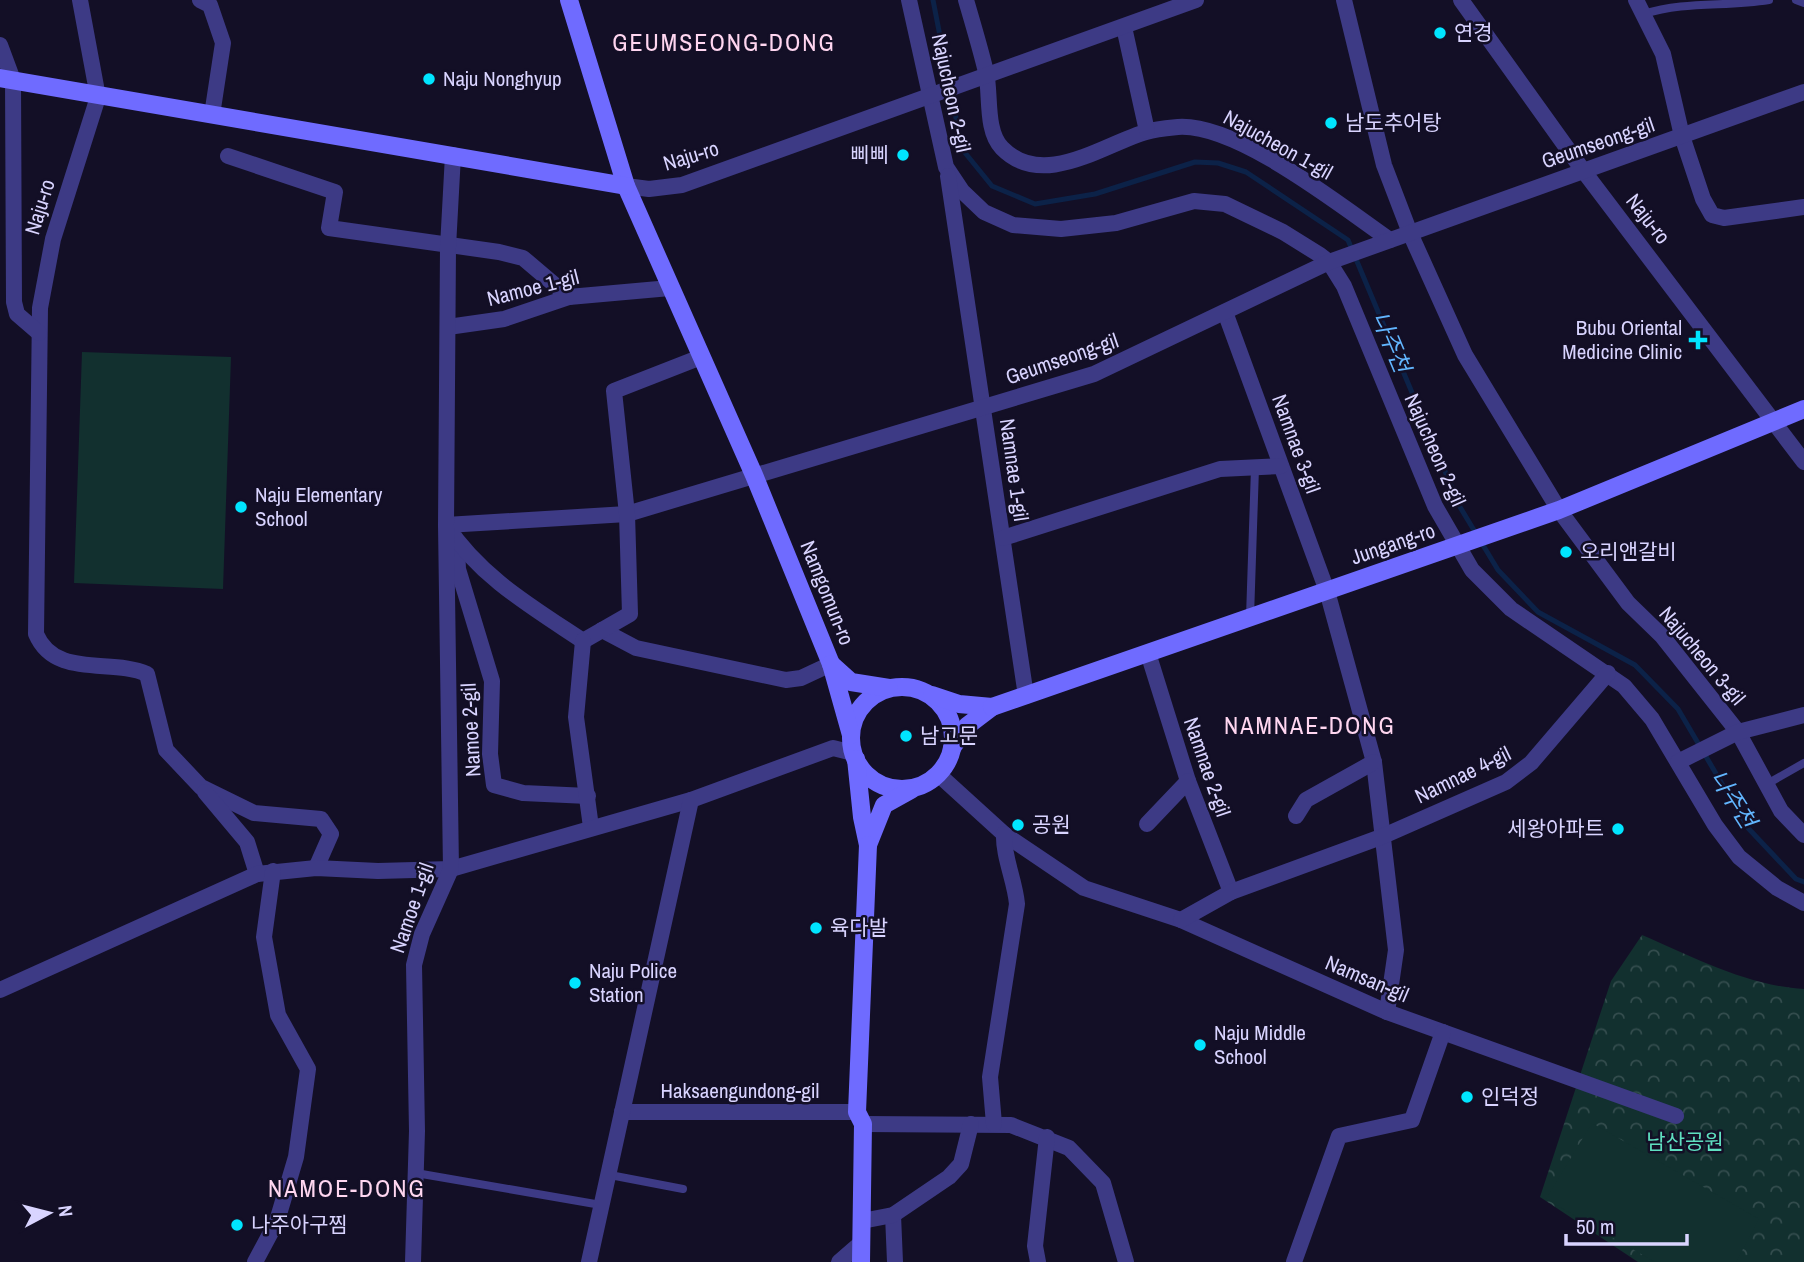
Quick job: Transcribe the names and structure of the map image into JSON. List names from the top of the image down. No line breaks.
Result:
{"streets":{"street":["Najucheon 2-gil","Geumseong-gil","Najucheon 1-gil","Naju-ro","Namoe 1-gil","Namnae 3-gil","Namnae 1-gil","Jungang-ro","Namgomun-ro","Najucheon 3-gil","Namoe 2-gil","Namnae 2-gil","Namnae 4-gil","Namsan-gil","Haksaengundong-gil"]},"crossings":[["Najucheon 2-gil","Geumseong-gil"],["Najucheon 2-gil","Naju-ro"],["Najucheon 2-gil","Namnae 1-gil"],["Najucheon 2-gil","Jungang-ro"],["Najucheon 2-gil","Namnae 4-gil"],["Geumseong-gil","Najucheon 1-gil"],["Geumseong-gil","Naju-ro"],["Geumseong-gil","Namnae 3-gil"],["Geumseong-gil","Namnae 1-gil"],["Geumseong-gil","Namgomun-ro"],["Najucheon 1-gil","Naju-ro"],["Naju-ro","Namoe 1-gil"],["Naju-ro","Jungang-ro"],["Naju-ro","Namgomun-ro"],["Namoe 1-gil","Namgomun-ro"],["Namnae 3-gil","Jungang-ro"],["Namnae 1-gil","Jungang-ro"],["Jungang-ro","Najucheon 3-gil"],["Jungang-ro","Namnae 2-gil"],["Namnae 2-gil","Namnae 4-gil"],["Namnae 4-gil","Namsan-gil"]],"districts":["GEUMSEONG-DONG","NAMNAE-DONG","NAMOE-DONG"],"water":["나주천"],"parks":["남산공원"],"places":{"other":["연경","Naju Nonghyup","남도추어탕","삐삐","Naju Elementary School","오리앤갈비","남고문","공원","세왕아파트","육다발","Naju Police Station","Naju Middle School","인덕정","나주아구찜"],"health":["Bubu Oriental Medicine Clinic"]},"scale_bar":"50 m","north":"right"}
